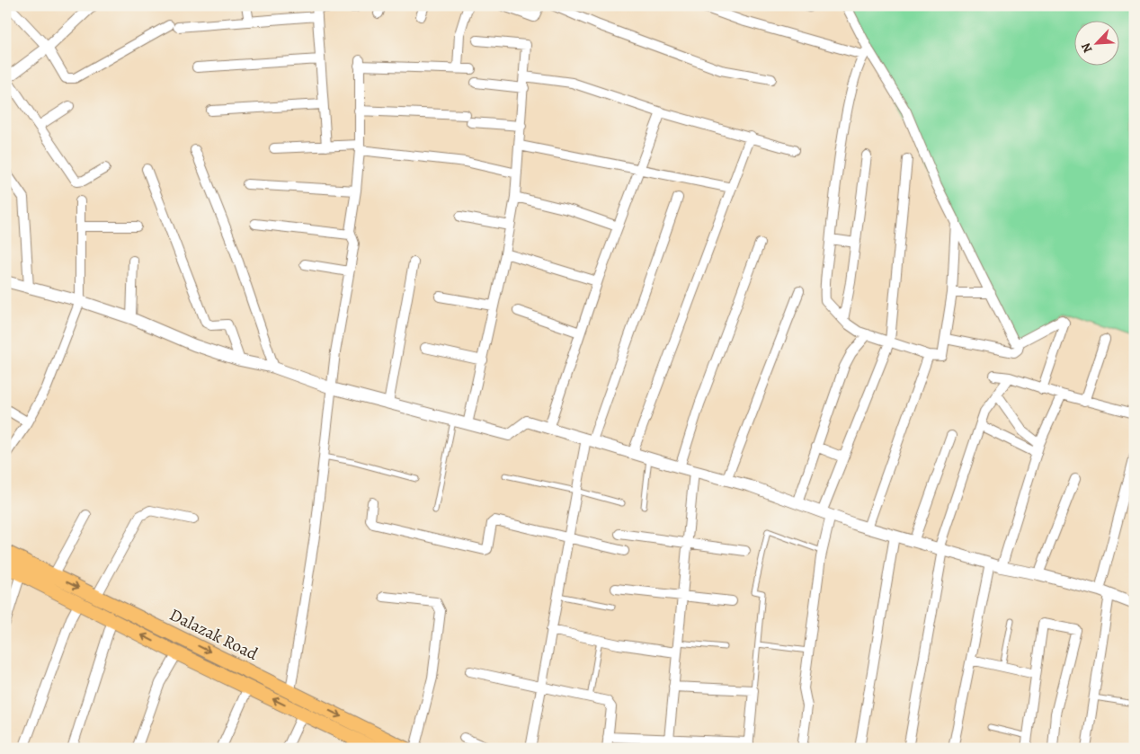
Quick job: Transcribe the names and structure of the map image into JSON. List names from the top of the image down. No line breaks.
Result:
{"streets":{"main road":["Dalazak Road"]},"north":"bottom left"}
